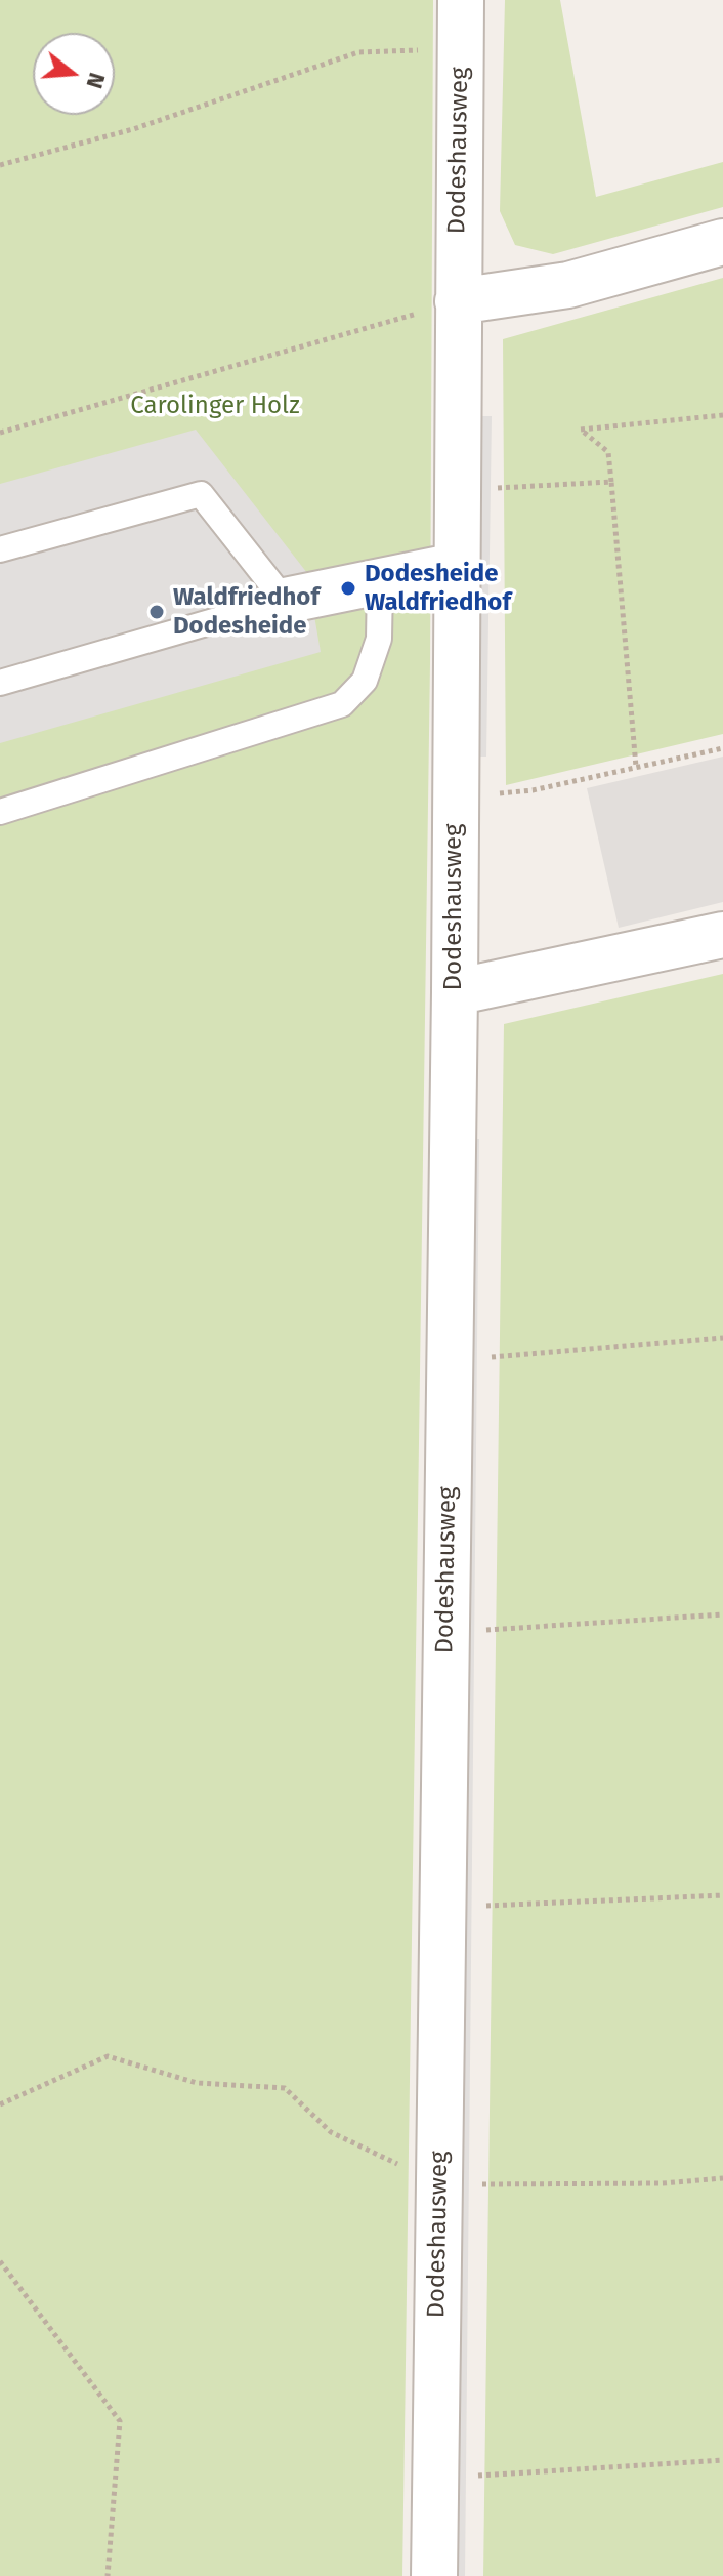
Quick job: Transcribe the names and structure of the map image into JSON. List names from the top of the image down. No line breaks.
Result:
{"streets":{"street":["Dodeshausweg"]},"parks":["Carolinger Holz"],"places":["Dodesheide Waldfriedhof","Waldfriedhof Dodesheide"],"north":"right"}
